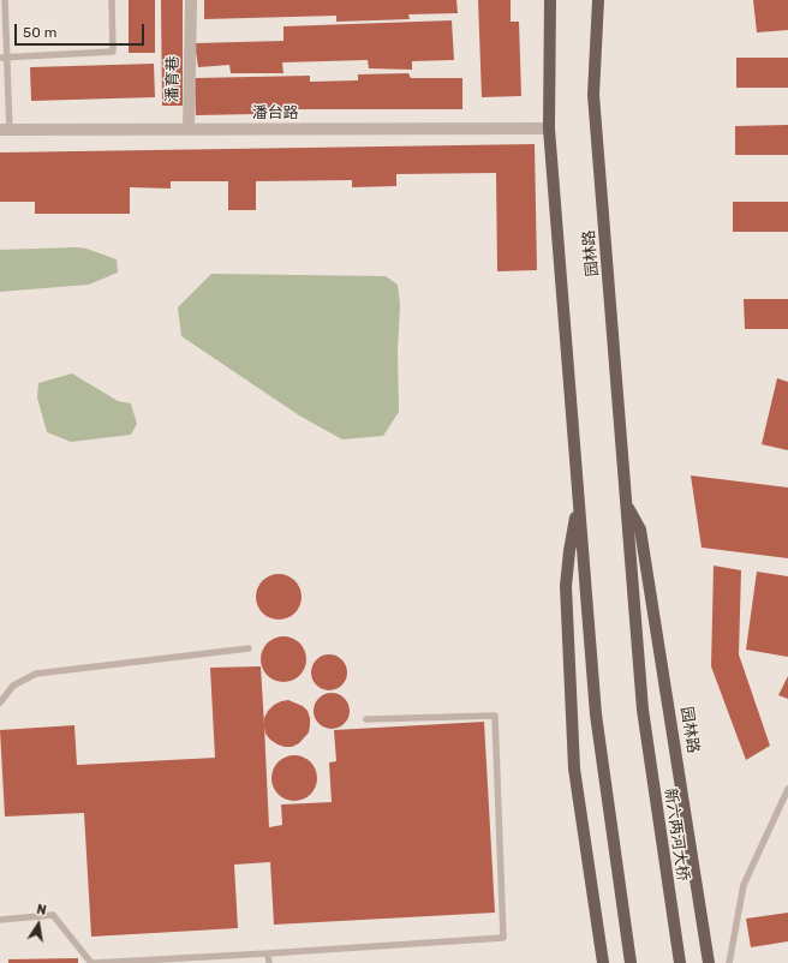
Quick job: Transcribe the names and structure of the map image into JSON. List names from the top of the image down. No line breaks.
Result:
{"streets":{"main road":["园林路","新六两河大桥"],"street":["潘育巷","潘台路"]},"crossings":[["潘育巷","潘台路"],["潘台路","园林路"],["园林路","新六两河大桥"]],"scale_bar":"50 m","north":"top"}
